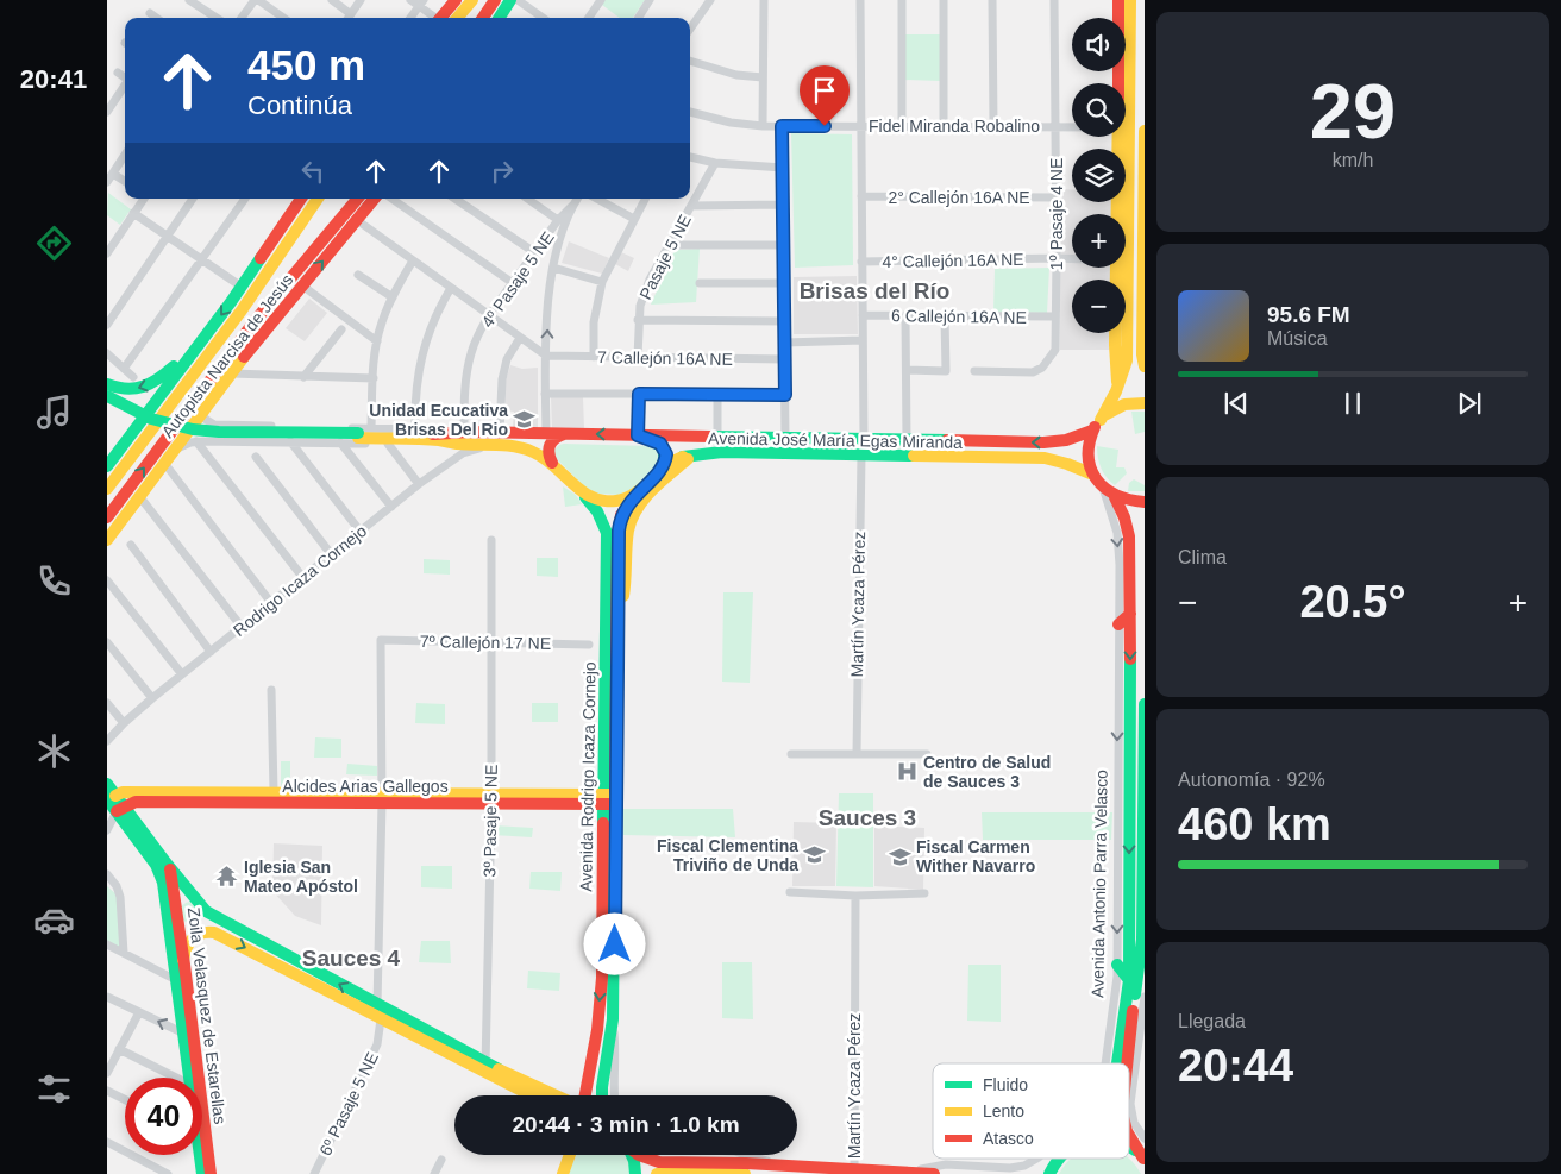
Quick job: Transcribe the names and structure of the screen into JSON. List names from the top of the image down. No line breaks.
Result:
{"streets":{"main road":["Autopista Narcisa de Jesús","Avenida José María Egas Miranda","Avenida Rodrigo Icaza Cornejo","Alcides Arias Gallegos","Avenida Antonio Parra Velasco","Zoila Velasquez de Estarellas"],"street":["Fidel Miranda Robalino","2° Callejón 16A NE","1º Pasaje 4 NE","Pasaje 5 NE","4° Callejón 16A NE","4º Pasaje 5 NE","6 Callejón 16A NE","7 Callejón 16A NE","Rodrigo Icaza Cornejo","Martín Ycaza Pérez","7º Callejón 17 NE","3º Pasaje 5 NE","6º Pasaje 5 NE"]},"crossings":[["Fidel Miranda Robalino","1º Pasaje 4 NE"],["2° Callejón 16A NE","1º Pasaje 4 NE"],["1º Pasaje 4 NE","4° Callejón 16A NE"],["1º Pasaje 4 NE","6 Callejón 16A NE"],["Pasaje 5 NE","7 Callejón 16A NE"],["4º Pasaje 5 NE","Avenida José María Egas Miranda"],["Avenida José María Egas Miranda","Rodrigo Icaza Cornejo"],["Avenida José María Egas Miranda","Martín Ycaza Pérez"],["Avenida José María Egas Miranda","Avenida Rodrigo Icaza Cornejo"],["7º Callejón 17 NE","3º Pasaje 5 NE"],["7º Callejón 17 NE","6º Pasaje 5 NE"],["Avenida Rodrigo Icaza Cornejo","Alcides Arias Gallegos"],["Alcides Arias Gallegos","3º Pasaje 5 NE"],["Alcides Arias Gallegos","Zoila Velasquez de Estarellas"],["Alcides Arias Gallegos","6º Pasaje 5 NE"]],"one_way":["Avenida Antonio Parra Velasco"],"districts":["Brisas del Río","Sauces 3","Sauces 4"],"places":{"school or university":["Unidad Ecucativa Brisas Del Rio","Fiscal Clementina Triviño de Unda","Fiscal Carmen Wither Navarro"],"hospital":["Centro de Salud de Sauces 3"],"temple":["Iglesia San Mateo Apóstol"]},"legend":["Fluido","Lento","Atasco"],"page":{"tabs":"20:41","tile":[["29","km/h"],"Clima",["Autonomía · 92%","460 km"],["Llegada","20:44"]],"map_buttons":["+","−"],"turn":["450 m","Continúa"],"song":["95.6 FM","Música"],"heat":["−","20.5°","+"],"limit":"40","trip":"20:44 · 3 min · 1.0 km"}}
